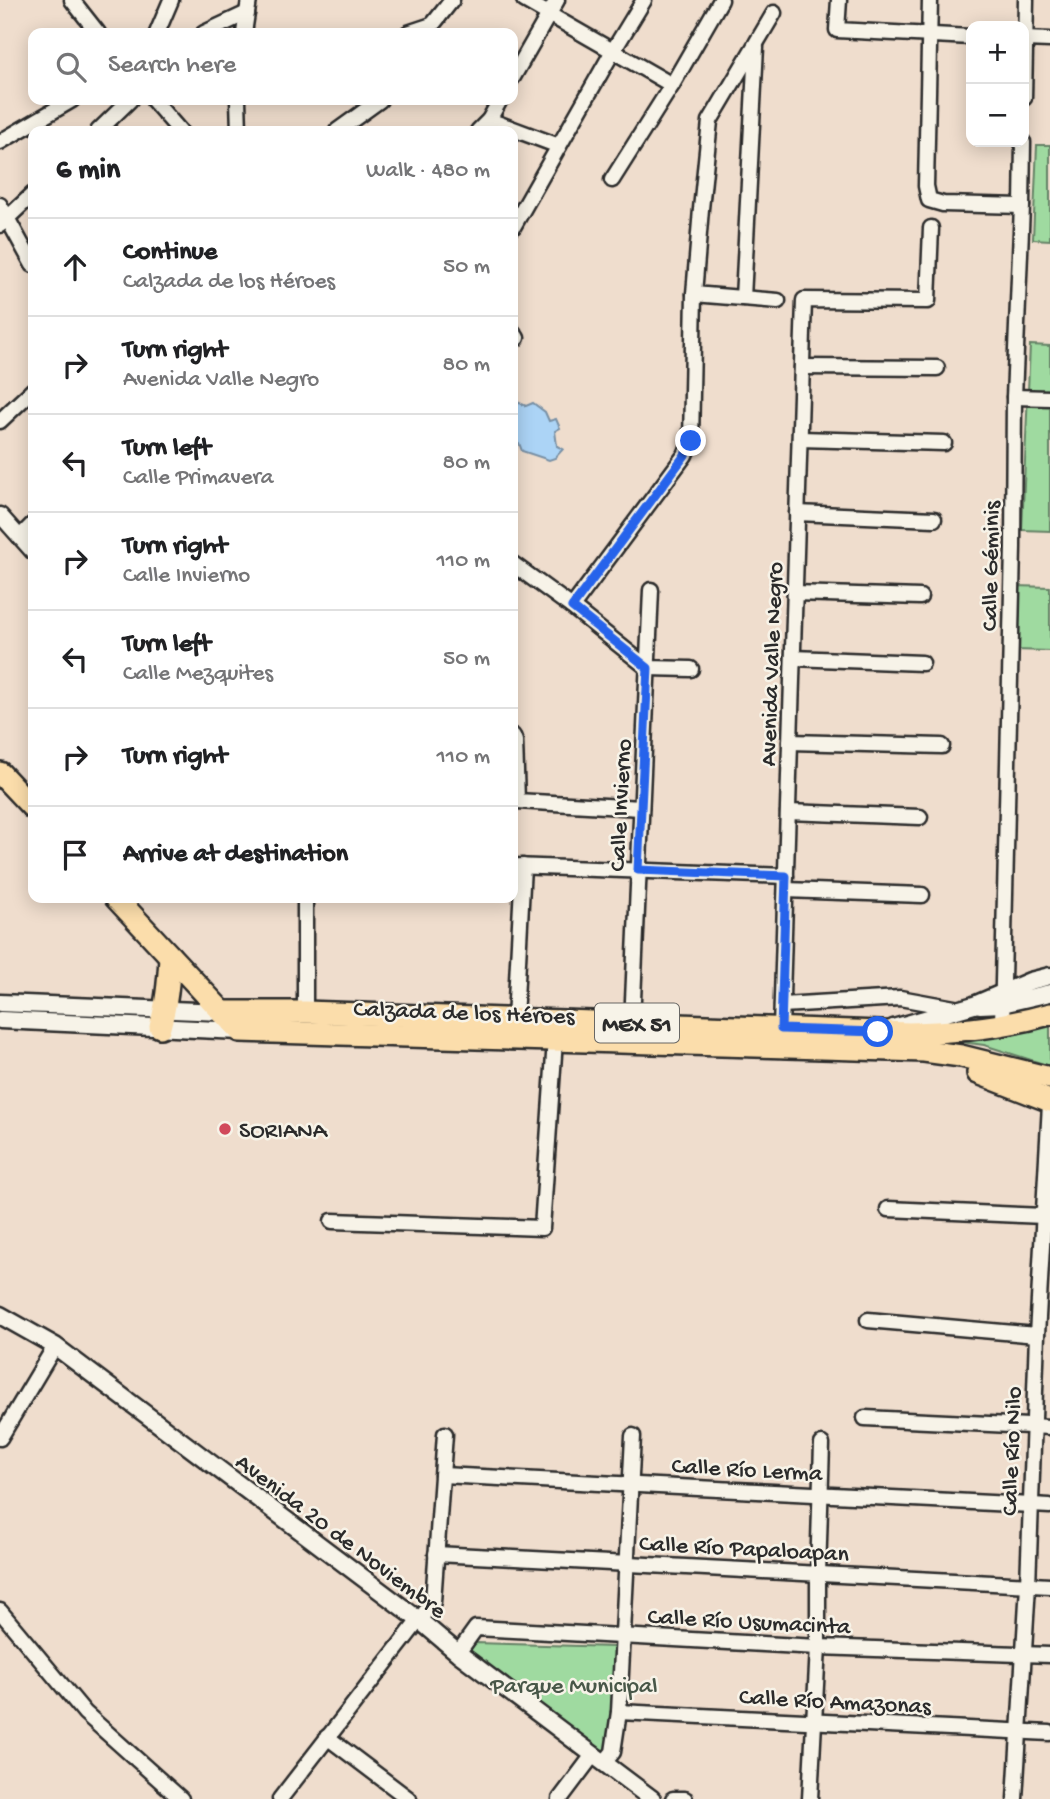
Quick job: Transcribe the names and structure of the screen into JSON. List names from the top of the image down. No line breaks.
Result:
{"streets":{"main road":["Calzada de los Héroes","MEX 51"],"street":["Calle Géminis","Avenida Valle Negro","Calle Invierno","Calle Río Nilo","Calle Río Lerma","Avenida 20 de Noviembre","Calle Río Papaloapan","Calle Río Usumacinta","Calle Río Amazonas"]},"crossings":[["Calle Géminis","Calzada de los Héroes"],["Avenida Valle Negro","Calzada de los Héroes"],["Calle Invierno","Calzada de los Héroes"],["Calle Río Nilo","Calle Río Lerma"],["Calle Río Nilo","Calle Río Papaloapan"],["Calle Río Nilo","Calle Río Usumacinta"],["Calle Río Nilo","Calle Río Amazonas"],["Avenida 20 de Noviembre","Calle Río Usumacinta"]],"parks":["Parque Municipal"],"places":["SORIANA"],"page":{"map_buttons":["+","−"],"search":"Search here","heading":["6 min","Walk · 480 m"],"list":[["Continue","Calzada de los Héroes","50 m"],["Turn right","Avenida Valle Negro","80 m"],["Turn left","Calle Primavera","80 m"],["Turn right","Calle Invierno","110 m"],["Turn left","Calle Mezquites","50 m"],["Turn right","110 m"],"Arrive at destination"]}}
